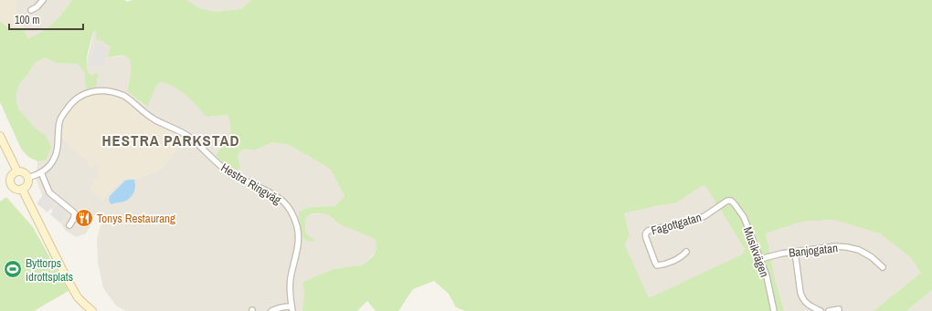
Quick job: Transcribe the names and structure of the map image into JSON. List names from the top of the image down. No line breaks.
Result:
{"streets":{"street":["Hestra Ringväg","Fagottgatan","Banjogatan","Musikvägen"]},"crossings":[["Fagottgatan","Musikvägen"],["Banjogatan","Musikvägen"]],"districts":["HESTRA PARKSTAD"],"places":{"restaurant":["Tonys Restaurang"],"sports":["Byttorps idrottsplats"]},"scale_bar":"100 m"}
